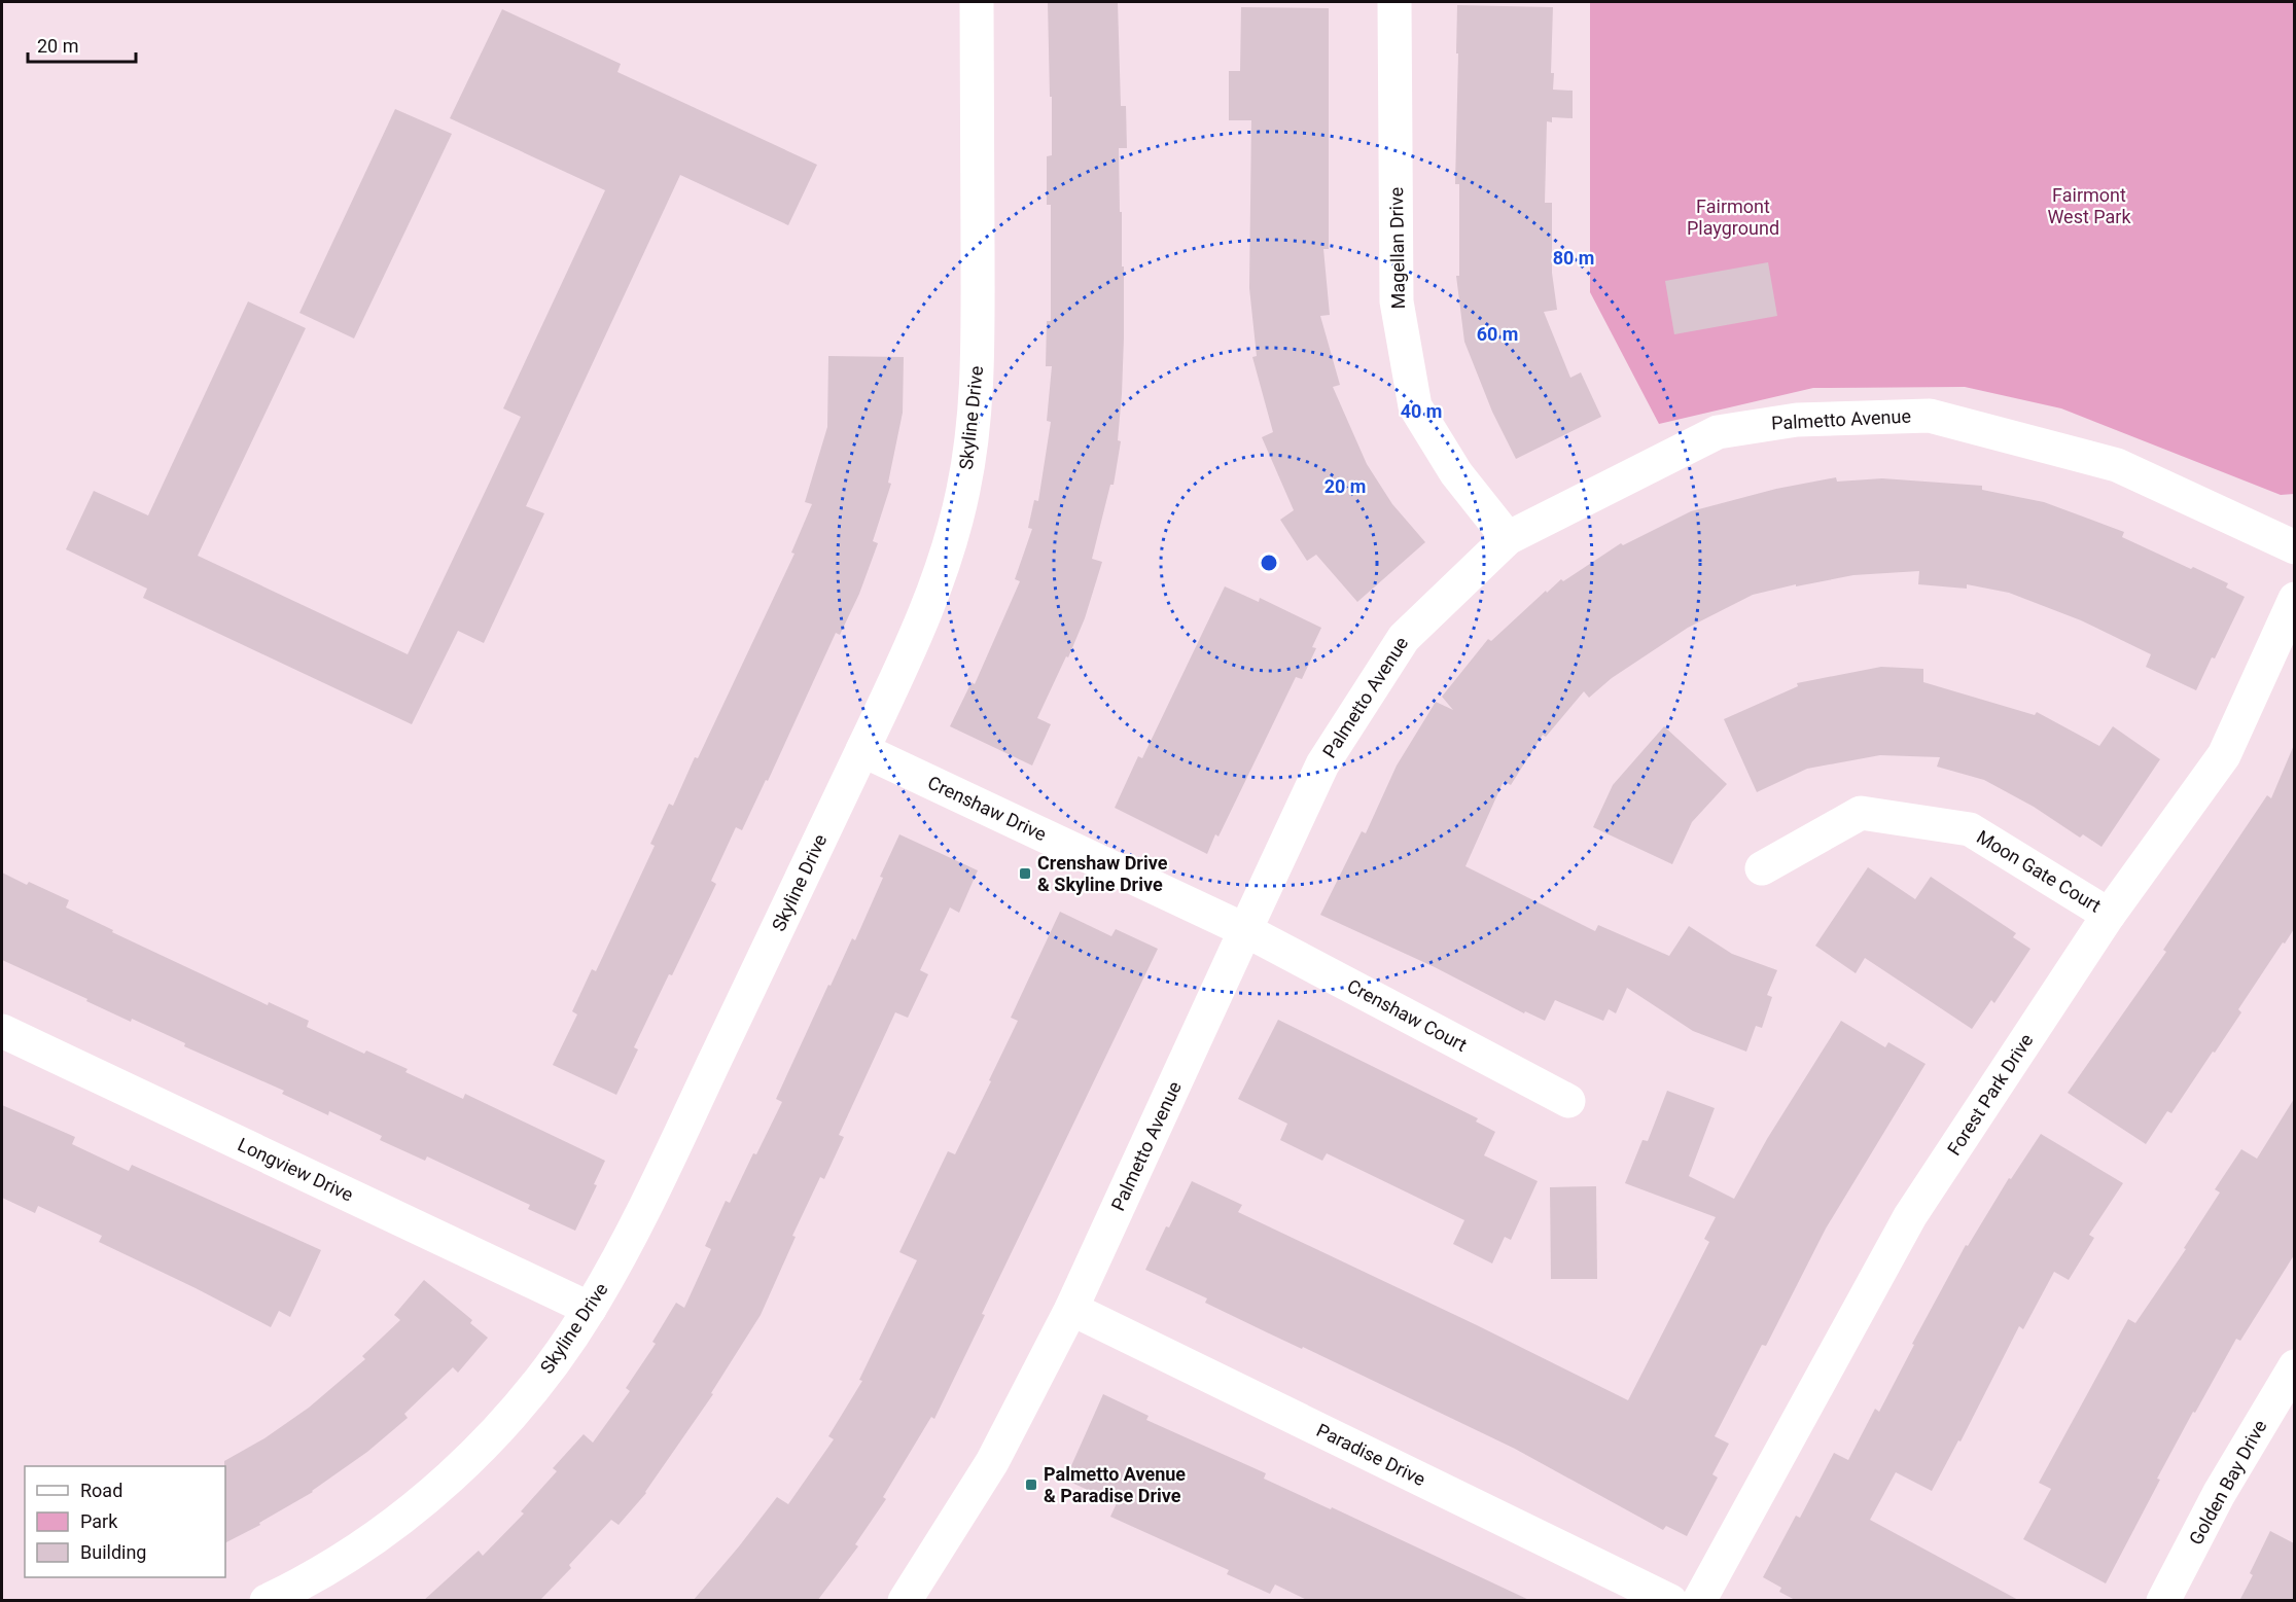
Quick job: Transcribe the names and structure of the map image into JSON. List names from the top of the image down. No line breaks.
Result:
{"streets":{"street":["Magellan Drive","Skyline Drive","Palmetto Avenue","Crenshaw Drive","Moon Gate Court","Crenshaw Court","Forest Park Drive","Longview Drive","Paradise Drive","Golden Bay Drive"]},"crossings":[["Magellan Drive","Palmetto Avenue"],["Skyline Drive","Crenshaw Drive"],["Skyline Drive","Longview Drive"],["Palmetto Avenue","Crenshaw Drive"],["Palmetto Avenue","Crenshaw Court"],["Palmetto Avenue","Paradise Drive"],["Crenshaw Drive","Crenshaw Court"],["Moon Gate Court","Forest Park Drive"]],"parks":["Fairmont West Park","Fairmont Playground"],"places":{"transit":["Crenshaw Drive & Skyline Drive","Palmetto Avenue & Paradise Drive"]},"legend":["Road","Park","Building"],"scale_bar":"20 m","rings":["80 m","60 m","40 m","20 m"]}
